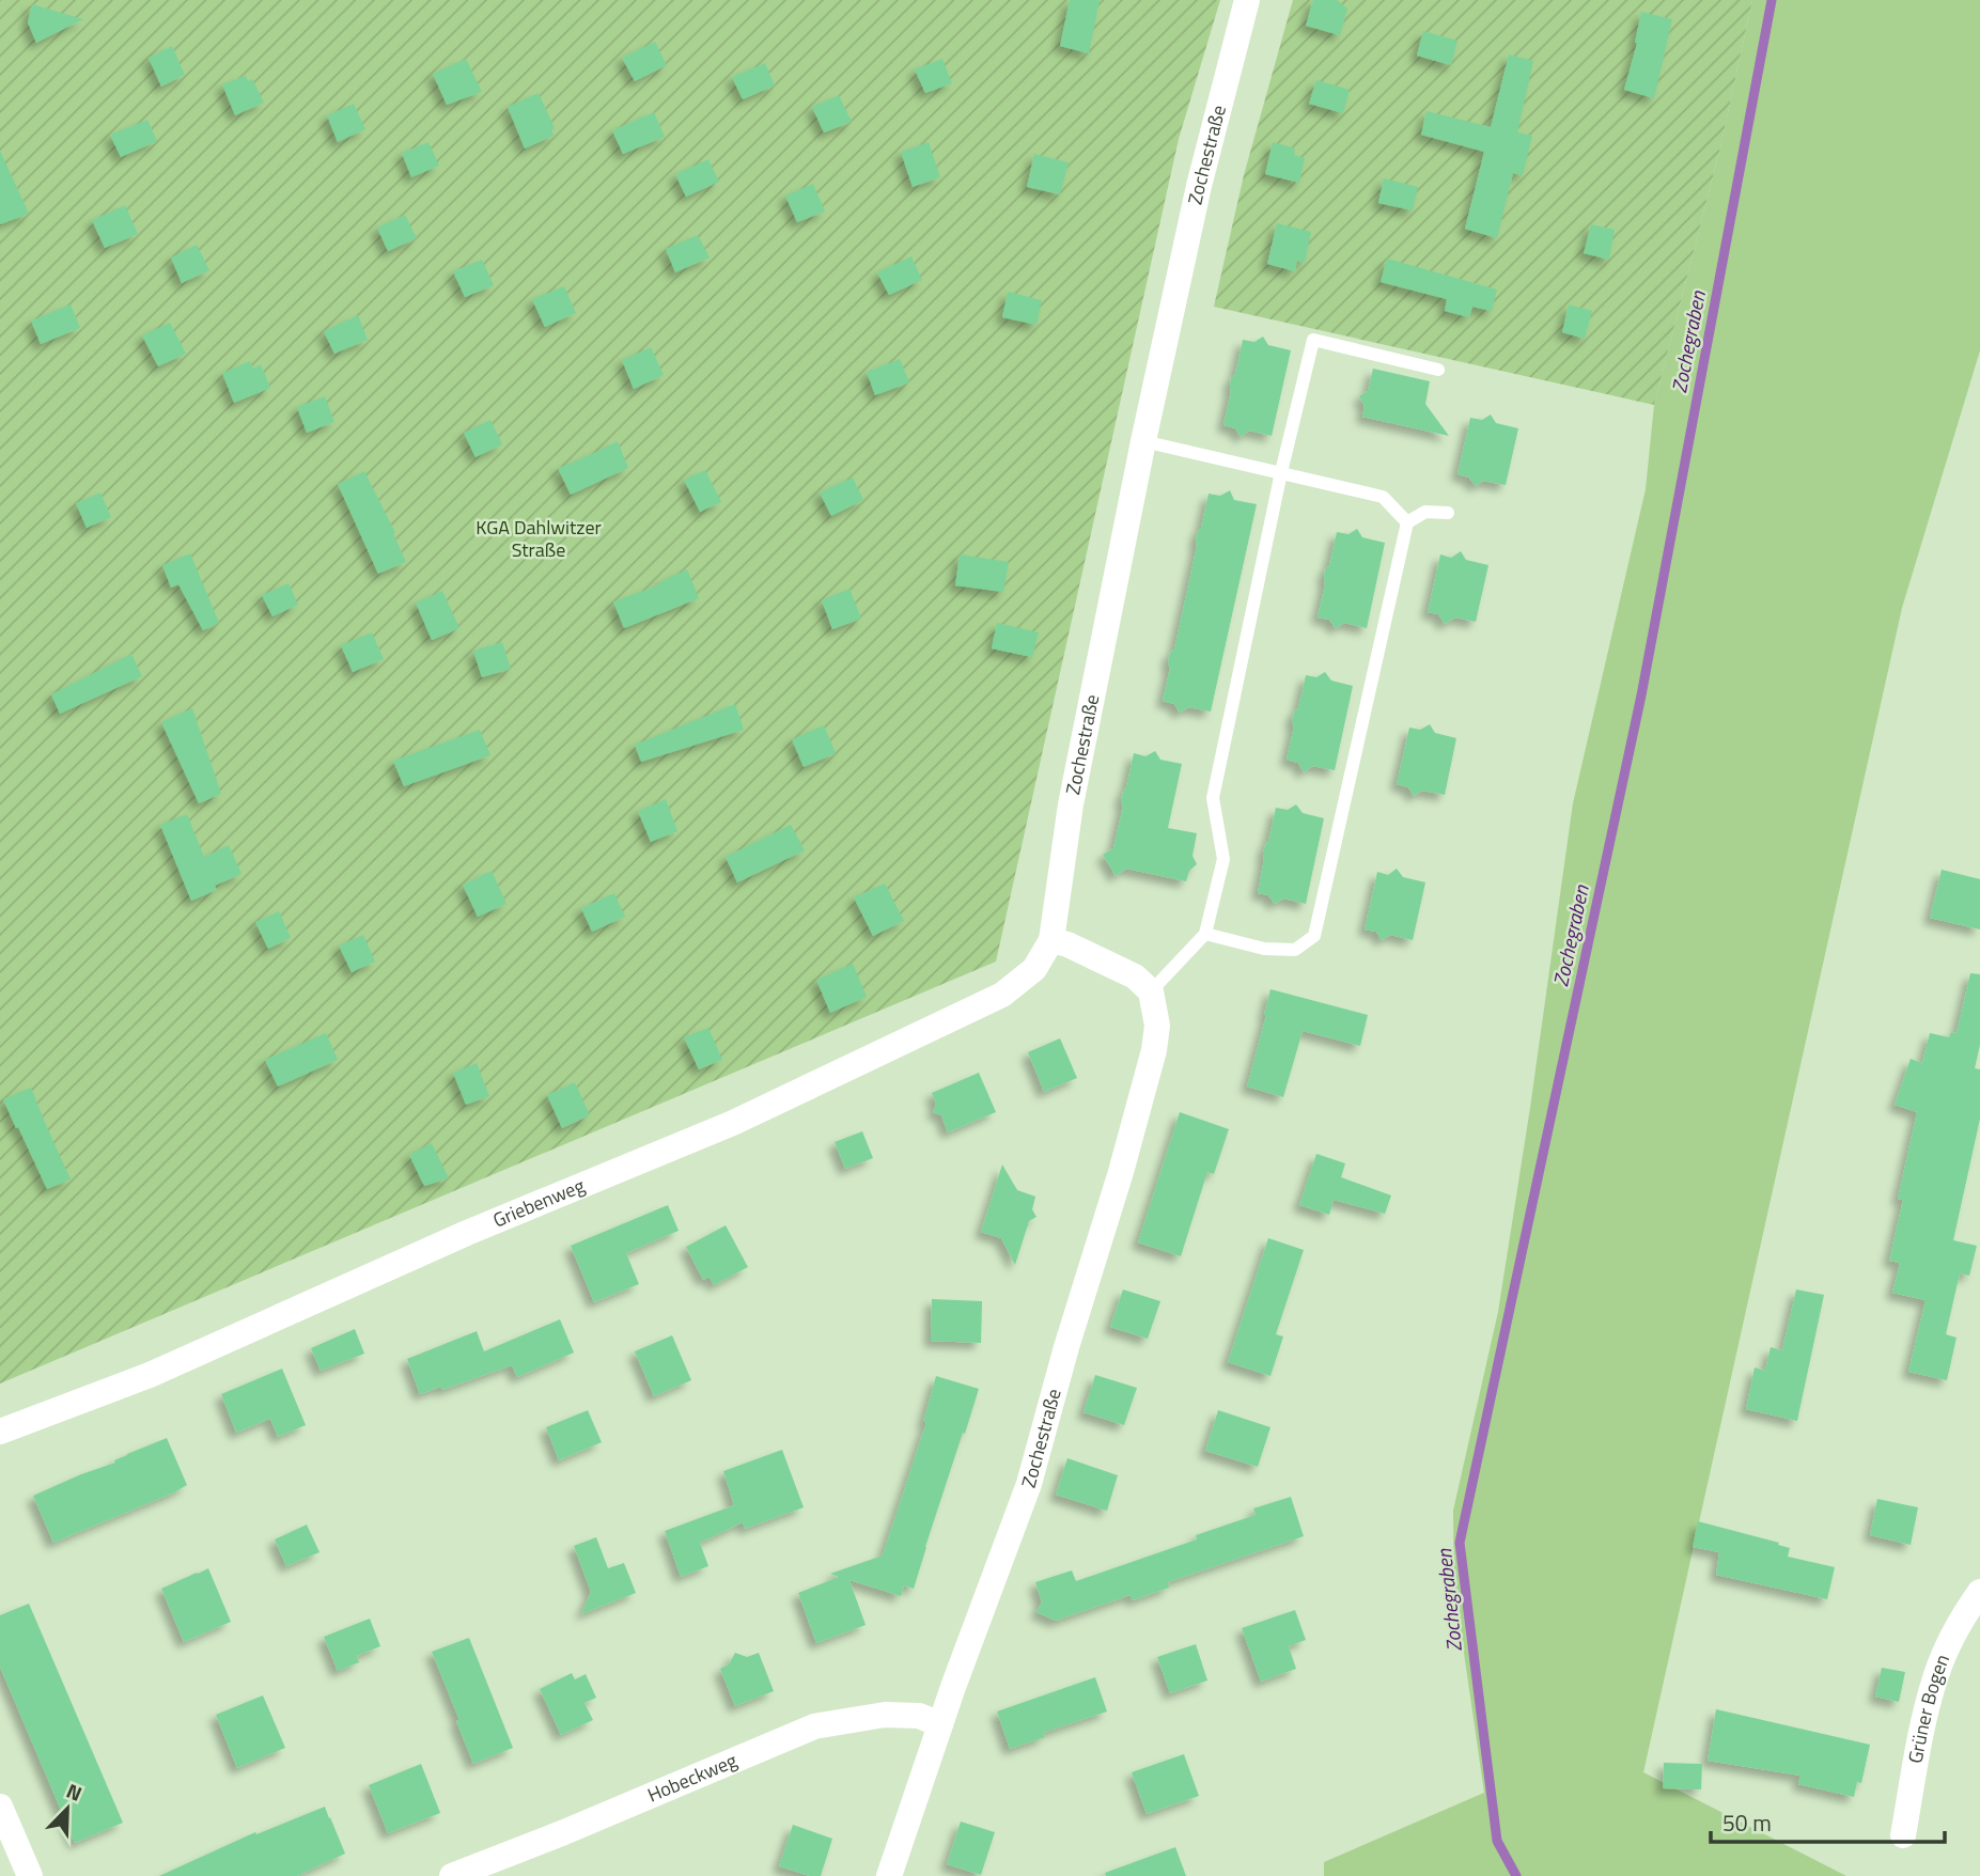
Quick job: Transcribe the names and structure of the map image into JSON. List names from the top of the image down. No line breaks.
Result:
{"streets":{"street":["Zochestraße","Griebenweg","Grüner Bogen","Hobeckweg"]},"crossings":[["Zochestraße","Griebenweg"],["Zochestraße","Hobeckweg"]],"water":["Zochegraben"],"parks":["KGA Dahlwitzer Straße"],"scale_bar":"50 m","north":"top right"}
